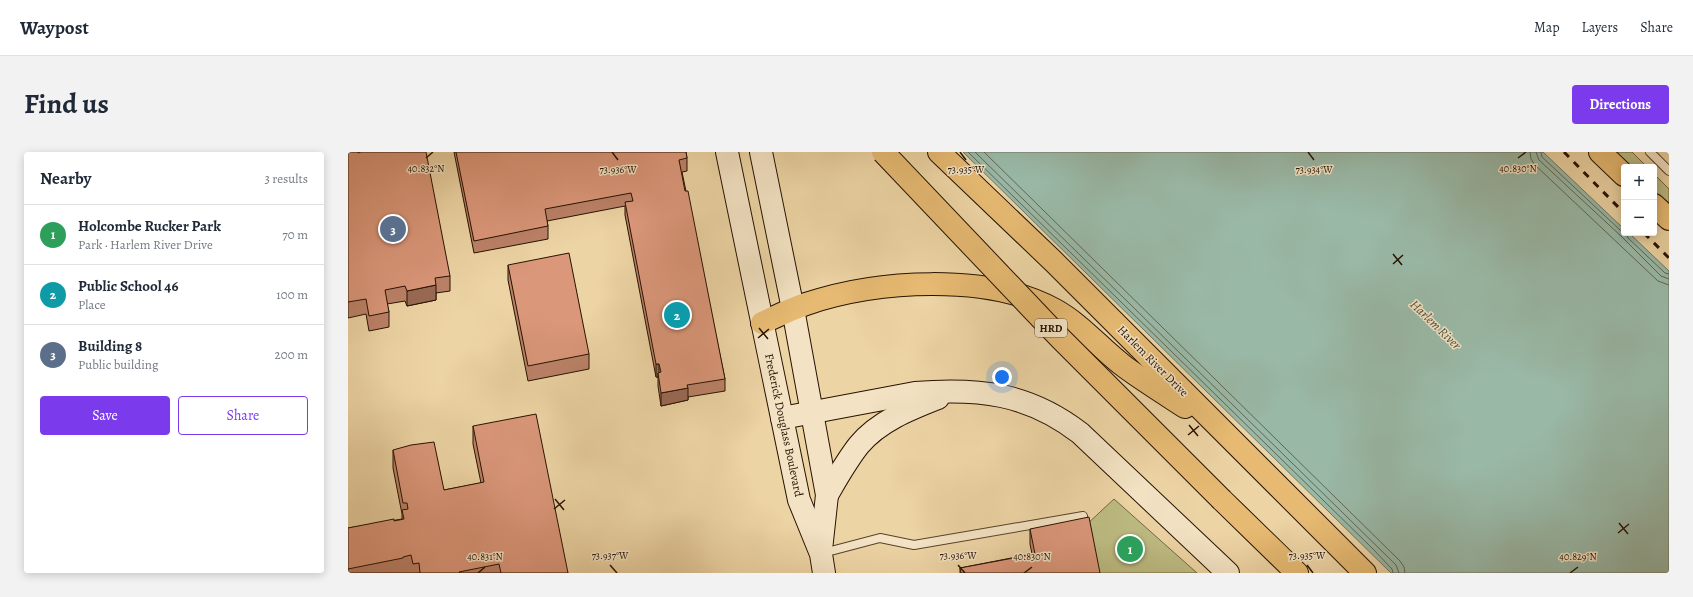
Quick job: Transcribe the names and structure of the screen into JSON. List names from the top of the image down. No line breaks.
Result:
{"streets":{"highway":["HRD","Harlem River Drive"],"main road":["Frederick Douglass Boulevard"]},"water":["Harlem River"],"page":{"header":"Waypost","nav":["Map","Layers","Share"],"title":"Find us","buttons":["Directions",["Save","Share"]],"heading":["Nearby","3 results"],"map_buttons":["+","−"],"list":[{"mark":"1","name":"Holcombe Rucker Park","note":"Park · Harlem River Drive","value":"70 m"},{"mark":"2","name":"Public School 46","note":"Place","value":"100 m"},{"mark":"3","name":"Building 8","note":"Public building","value":"200 m"}],"pins":["3","2","1"]},"coordinates":["40.832°N","40.830°N","73.936°W","73.935°W","73.934°W","73.937°W","40.831°N","40.829°N"]}
